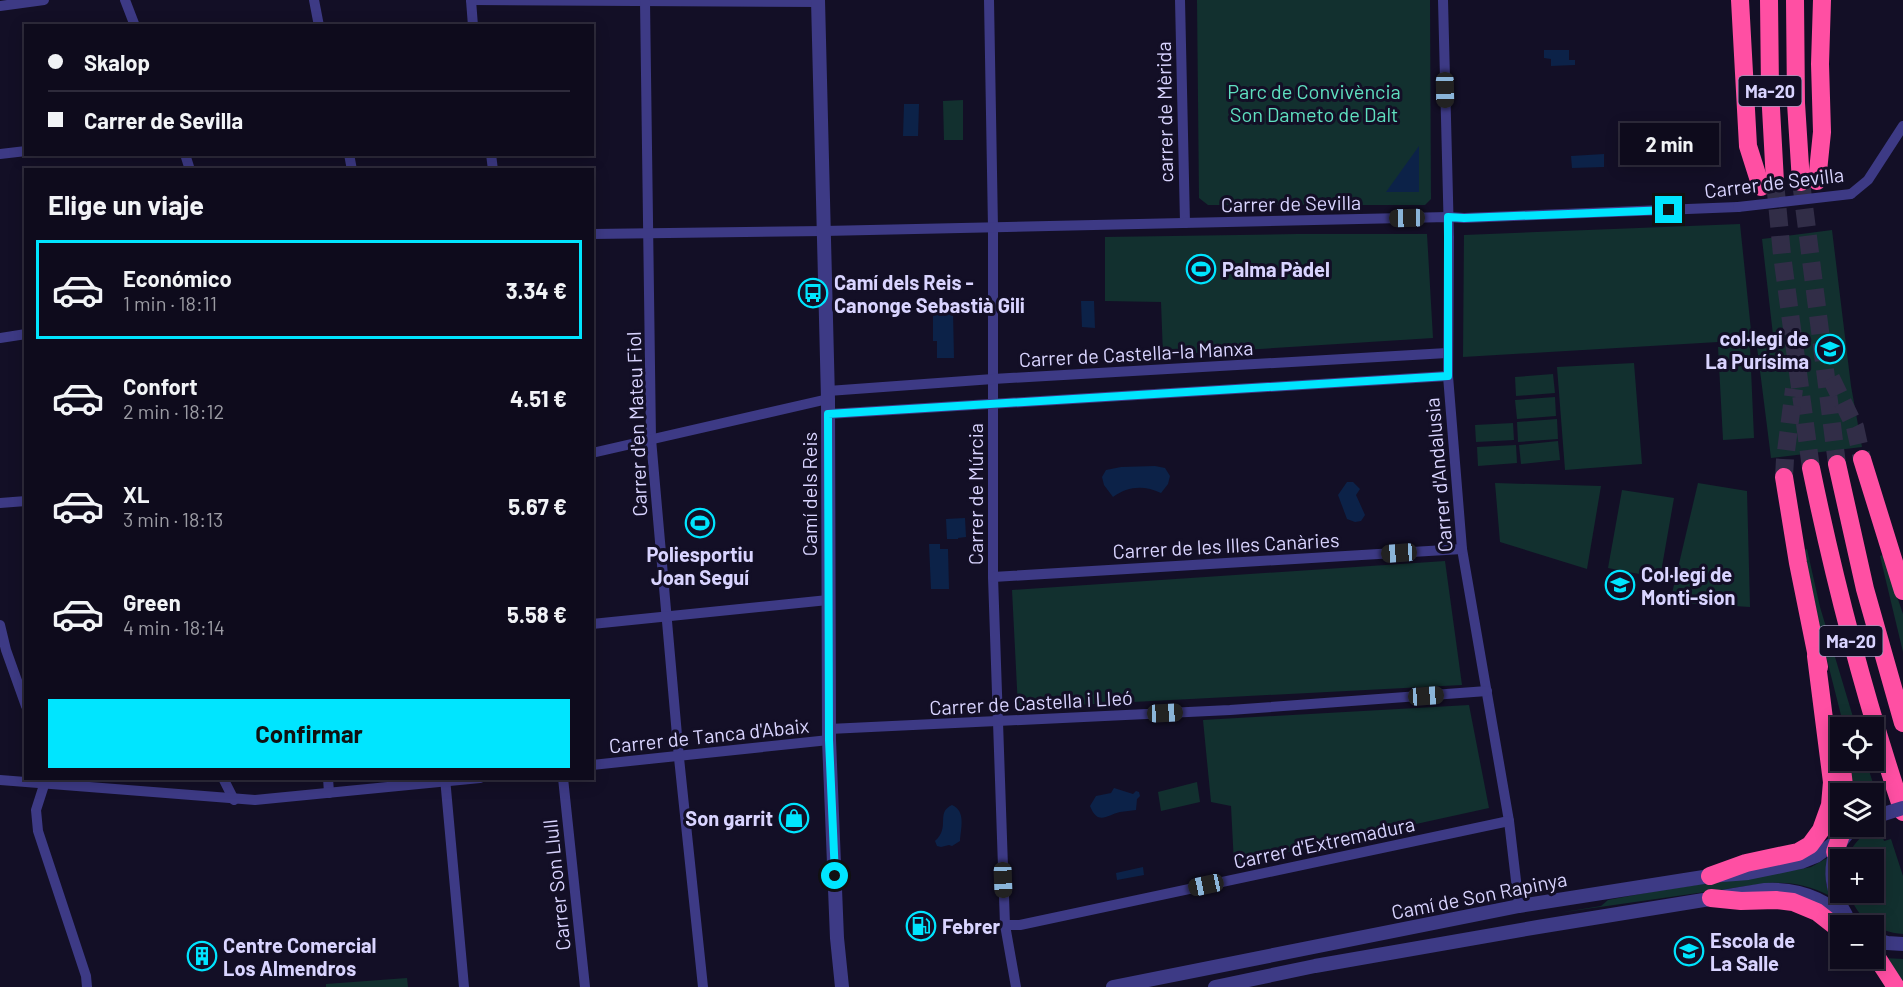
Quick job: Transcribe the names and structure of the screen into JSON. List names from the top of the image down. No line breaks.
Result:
{"streets":{"highway":["Ma-20"],"street":["carrer de Mèrida","Carrer de Sevilla","Carrer de Castella-la Manxa","Carrer d'en Mateu Fiol","Carrer d'Andalusia","Camí dels Reis","Carrer de Múrcia","Carrer de les Illes Canàries","Carrer de Castella i Lleó","Carrer de Tanca d'Abaix","Carrer d'Extremadura","Carrer Son Llull","Camí de Son Rapinya"]},"crossings":[["carrer de Mèrida","Carrer de Sevilla"],["Carrer de Sevilla","Carrer d'en Mateu Fiol"],["Carrer de Sevilla","Carrer d'Andalusia"],["Carrer de Sevilla","Camí dels Reis"],["Carrer de Sevilla","Carrer de Múrcia"],["Carrer de Castella-la Manxa","Carrer d'Andalusia"],["Carrer de Castella-la Manxa","Camí dels Reis"],["Carrer de Castella-la Manxa","Carrer de Múrcia"],["Carrer d'en Mateu Fiol","Carrer de Tanca d'Abaix"],["Carrer d'Andalusia","Carrer de les Illes Canàries"],["Carrer d'Andalusia","Carrer de Castella i Lleó"],["Carrer d'Andalusia","Carrer d'Extremadura"],["Carrer d'Andalusia","Camí de Son Rapinya"],["Camí dels Reis","Carrer de Castella i Lleó"],["Camí dels Reis","Carrer de Tanca d'Abaix"],["Carrer de Múrcia","Carrer de les Illes Canàries"],["Carrer de Múrcia","Carrer de Castella i Lleó"],["Carrer de Múrcia","Carrer d'Extremadura"],["Carrer de Castella i Lleó","Carrer de Tanca d'Abaix"]],"parks":["Parc de Convivència Son Dameto de Dalt"],"places":{"sports":["Palma Pàdel","Poliesportiu Joan Seguí"],"bus stop":["Camí dels Reis - Canonge Sebastià Gili"],"school or university":["col·legi de La Purísima","Col·legi de Monti-sion","Escola de La Salle"],"shop":["Son garrit"],"fuel station":["Febrer"],"building":["Centre Comercial Los Almendros"]},"page":{"banner":["Skalop","Carrer de Sevilla"],"bubble":"2 min","heading":"Elige un viaje","list":[{"name":"Económico","note":"1 min · 18:11","value":"3.34 €"},{"name":"Confort","note":"2 min · 18:12","value":"4.51 €"},{"name":"XL","note":"3 min · 18:13","value":"5.67 €"},{"name":"Green","note":"4 min · 18:14","value":"5.58 €"}],"buttons":"Confirmar","map_buttons":["+","−"]}}
